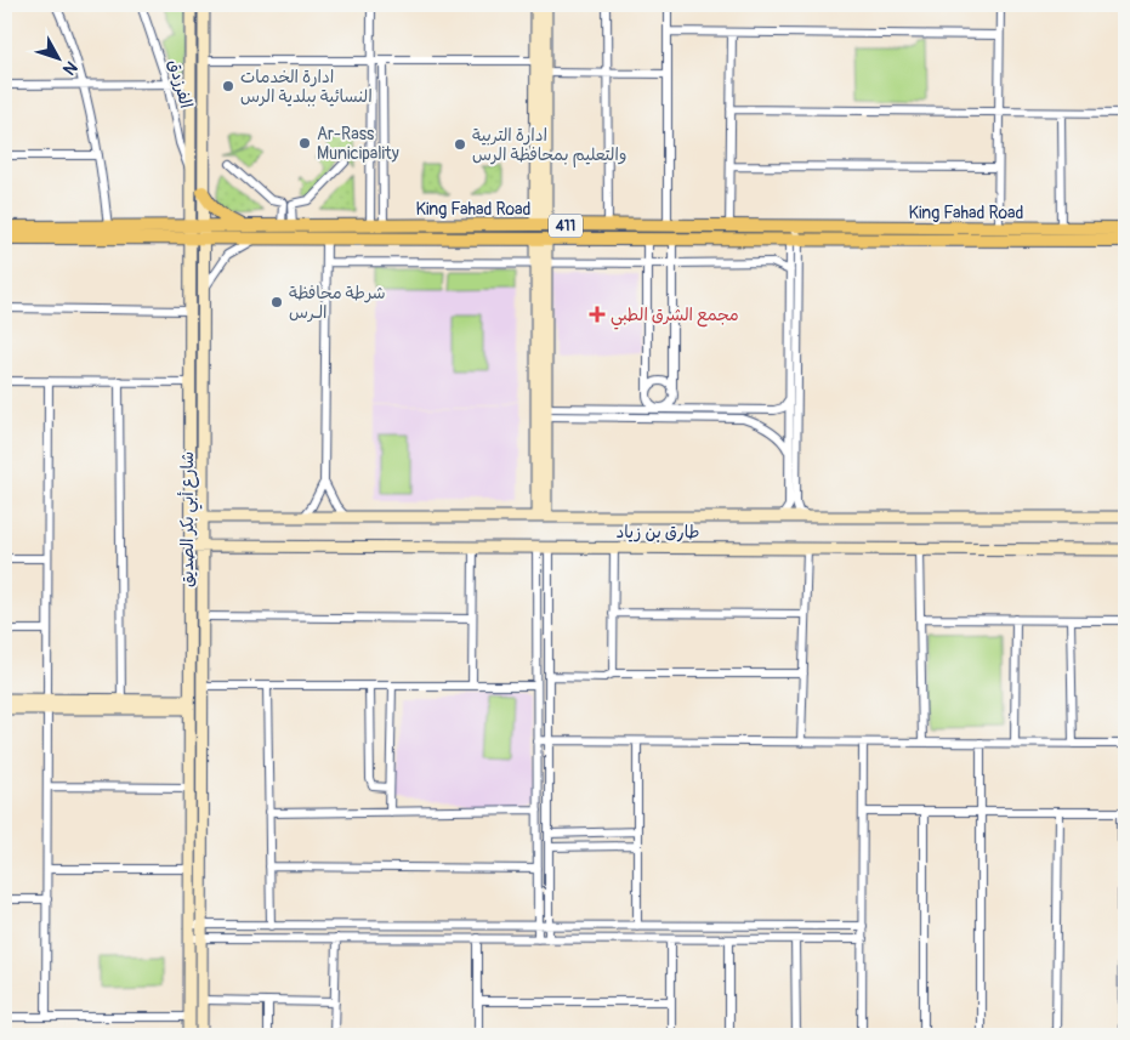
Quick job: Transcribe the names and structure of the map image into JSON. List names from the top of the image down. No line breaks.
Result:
{"streets":{"main road":["King Fahad Road","411"],"street":["الفرزدق","شارع أبي بكر الصديق","طارق بن زياد"]},"crossings":[["الفرزدق","شارع أبي بكر الصديق"],["King Fahad Road","شارع أبي بكر الصديق"],["شارع أبي بكر الصديق","طارق بن زياد"]],"places":{"other":["ادارة الخدمات النسائية ببلدية الرس","Ar-Rass Municipality","ادارة التربية والتعليم بمحافظة الرس","شرطة محافظة الـرس"],"health":["مجمع الشرق الطبي"]},"north":"bottom right"}
